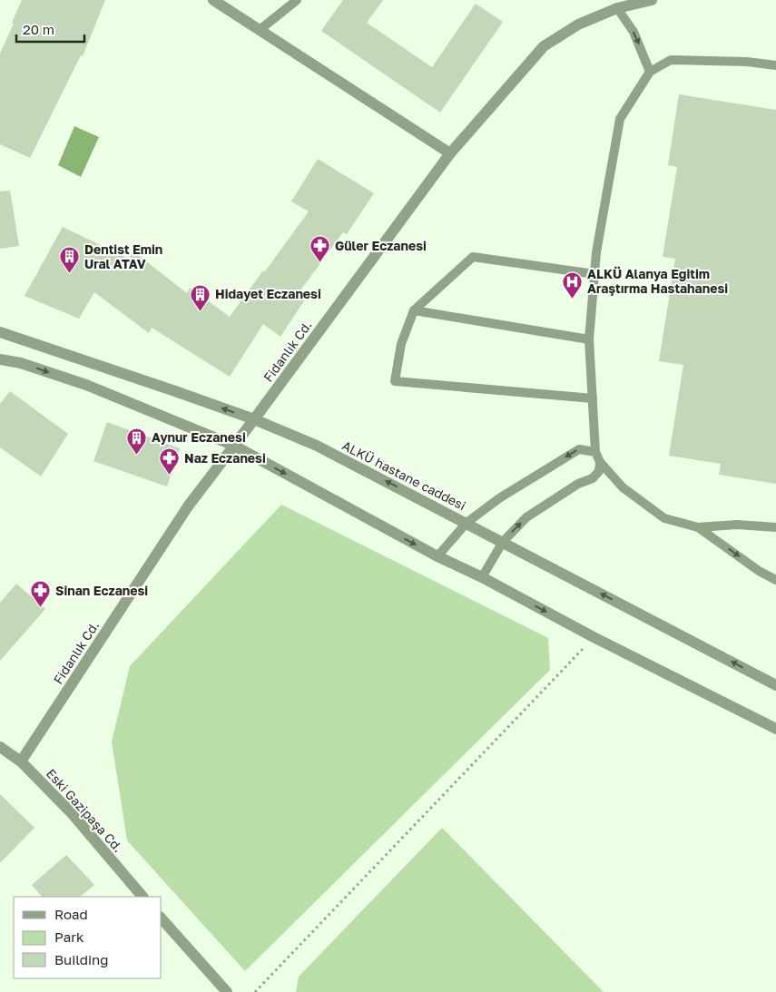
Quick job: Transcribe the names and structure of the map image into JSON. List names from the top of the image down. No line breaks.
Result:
{"streets":{"street":["Fidanlık Cd.","ALKÜ hastane caddesi","Eski Gazipaşa Cd."]},"crossings":[["Fidanlık Cd.","ALKÜ hastane caddesi"],["Fidanlık Cd.","Eski Gazipaşa Cd."]],"places":{"pharmacy":["Güler Eczanesi","Naz Eczanesi","Sinan Eczanesi"],"building":["Dentist Emin Ural ATAV","Hidayet Eczanesi","Aynur Eczanesi"],"hospital":["ALKÜ Alanya Eğitim Araştırma Hastahanesi"]},"legend":["Road","Park","Building"],"scale_bar":"20 m"}
